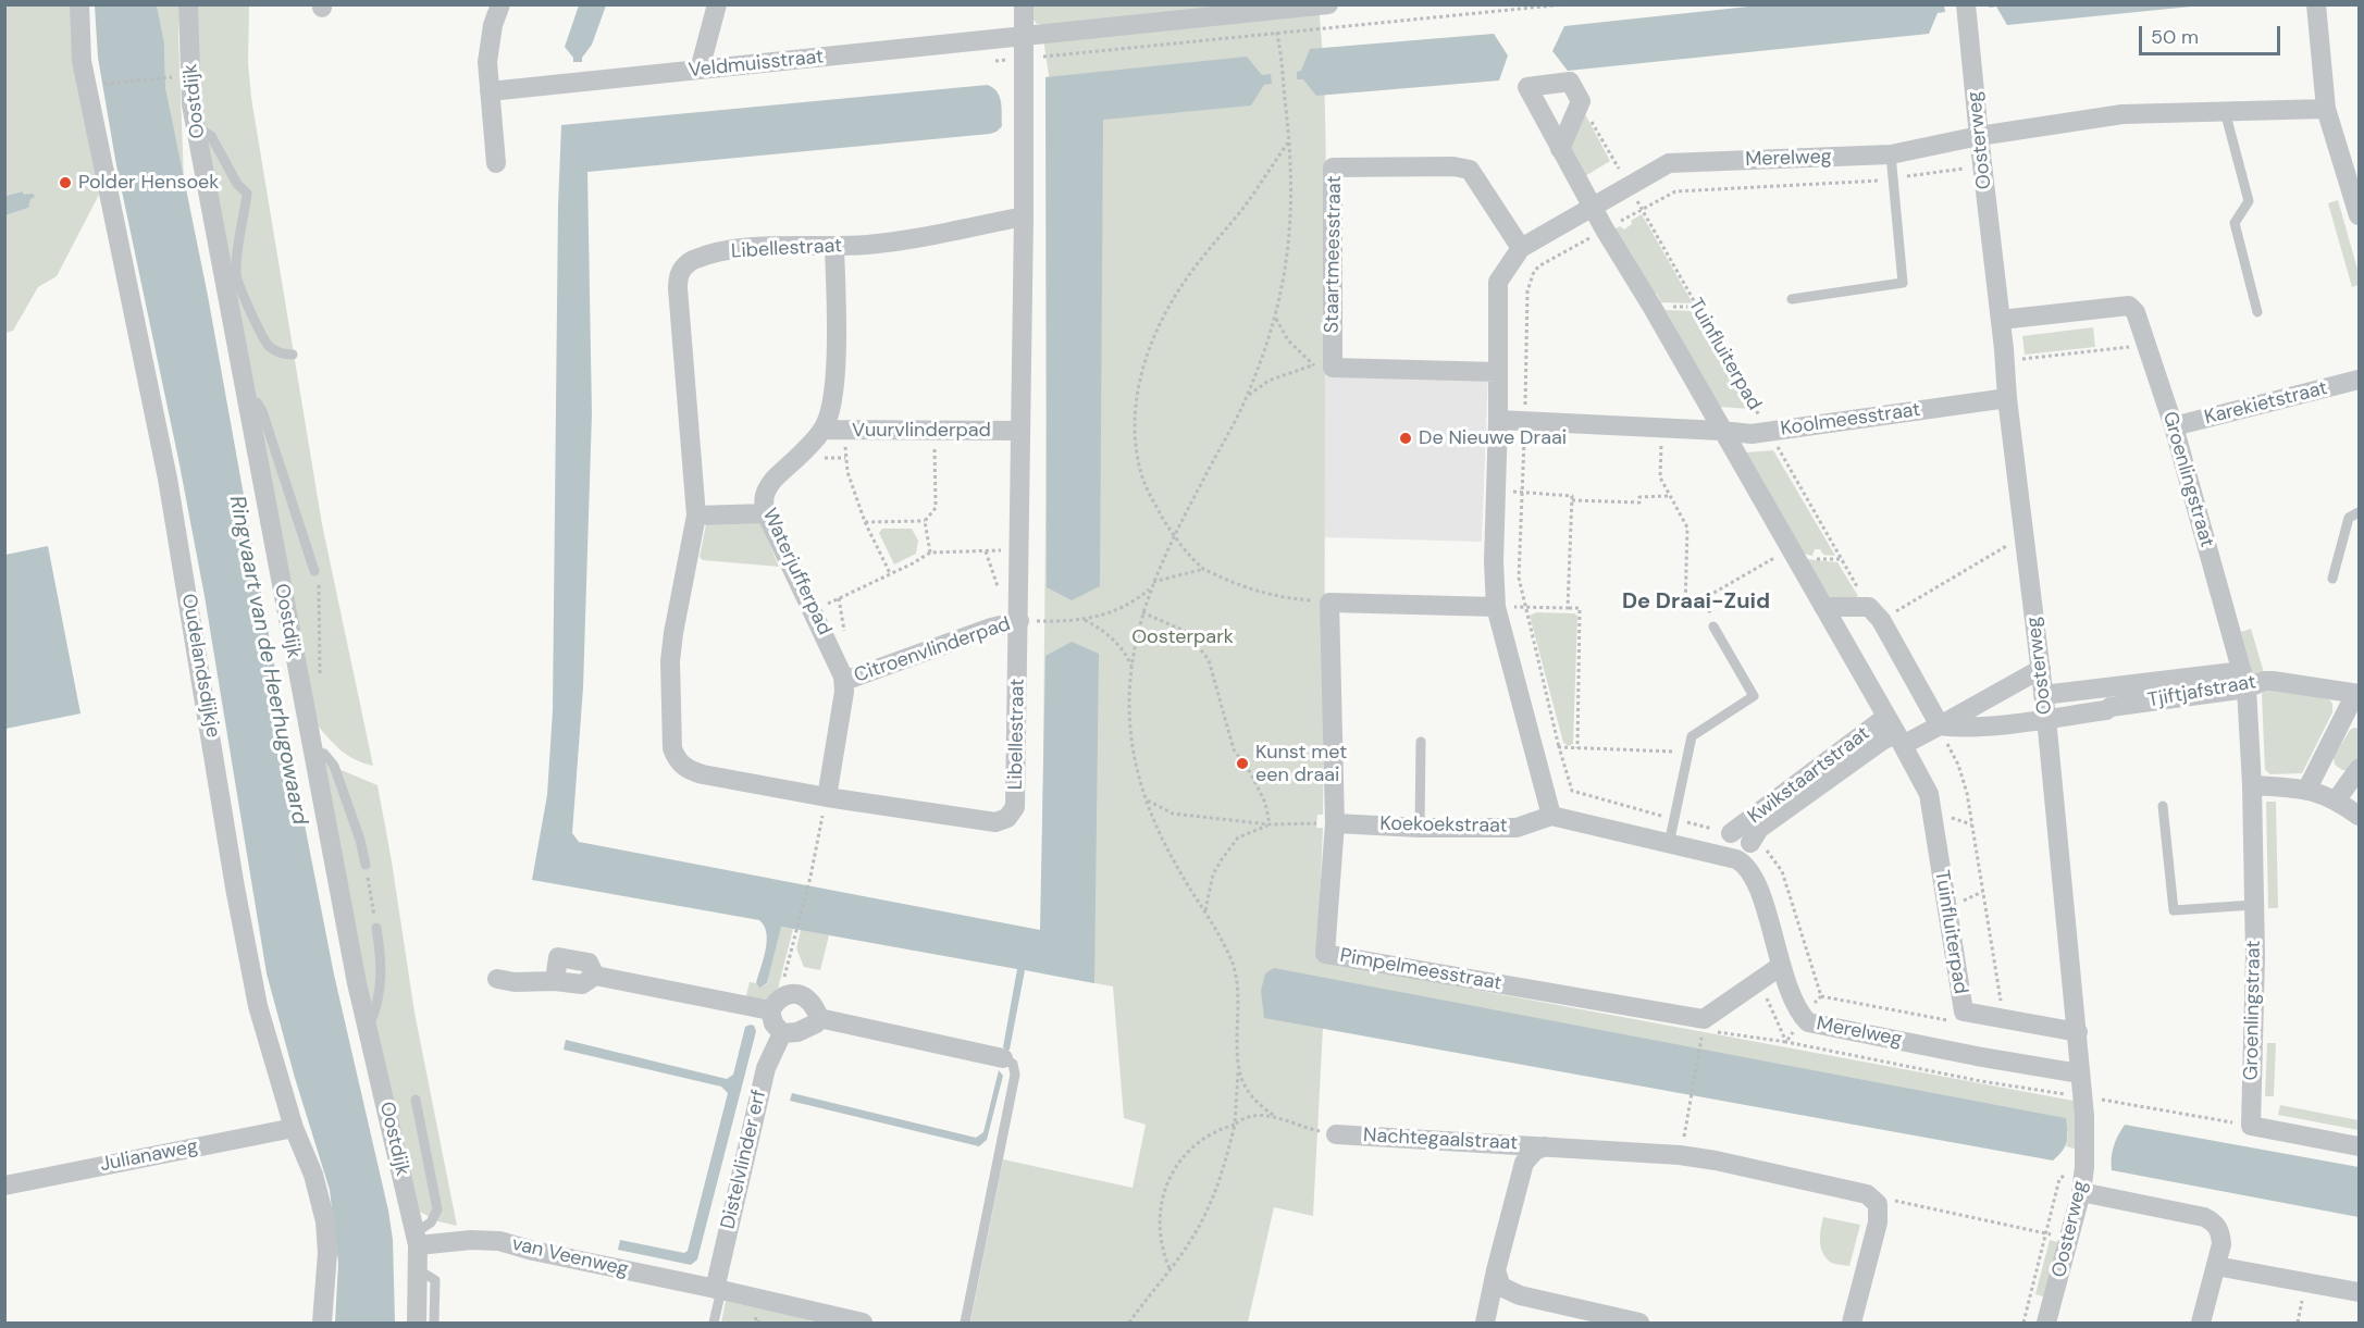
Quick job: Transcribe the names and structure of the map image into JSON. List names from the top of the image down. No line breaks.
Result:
{"streets":{"street":["Veldmuisstraat","Oostdijk","Oosterweg","Merelweg","Libellestraat","Staartmeesstraat","Tuinfluiterpad","Karekietstraat","Koolmeesstraat","Vuurvlinderpad","Groenlingstraat","Waterjufferpad","Citroenvlinderpad","Oudelandsdijkje","Tjiftjafstraat","Kwikstaartstraat","Koekoekstraat","Pimpelmeesstraat","Nachtegaalstraat","Julianaweg","Distelvlinder erf","van Veenweg"]},"crossings":[["Veldmuisstraat","Libellestraat"],["Oostdijk","van Veenweg"],["Oosterweg","Merelweg"],["Oosterweg","Tuinfluiterpad"],["Oosterweg","Koolmeesstraat"],["Oosterweg","Groenlingstraat"],["Oosterweg","Tjiftjafstraat"],["Merelweg","Staartmeesstraat"],["Merelweg","Tuinfluiterpad"],["Merelweg","Koolmeesstraat"],["Merelweg","Koekoekstraat"],["Merelweg","Pimpelmeesstraat"],["Libellestraat","Vuurvlinderpad"],["Libellestraat","Waterjufferpad"],["Libellestraat","Citroenvlinderpad"],["Tuinfluiterpad","Koolmeesstraat"],["Tuinfluiterpad","Kwikstaartstraat"],["Karekietstraat","Groenlingstraat"],["Vuurvlinderpad","Waterjufferpad"],["Groenlingstraat","Tjiftjafstraat"],["Waterjufferpad","Citroenvlinderpad"],["Oudelandsdijkje","Julianaweg"],["Koekoekstraat","Pimpelmeesstraat"],["Distelvlinder erf","van Veenweg"]],"districts":["De Draai-Zuid"],"water":["Ringvaart van de Heerhugowaard"],"parks":["Oosterpark"],"places":["Polder Hensoek","De Nieuwe Draai","Kunst met een draai"],"scale_bar":"50 m"}
